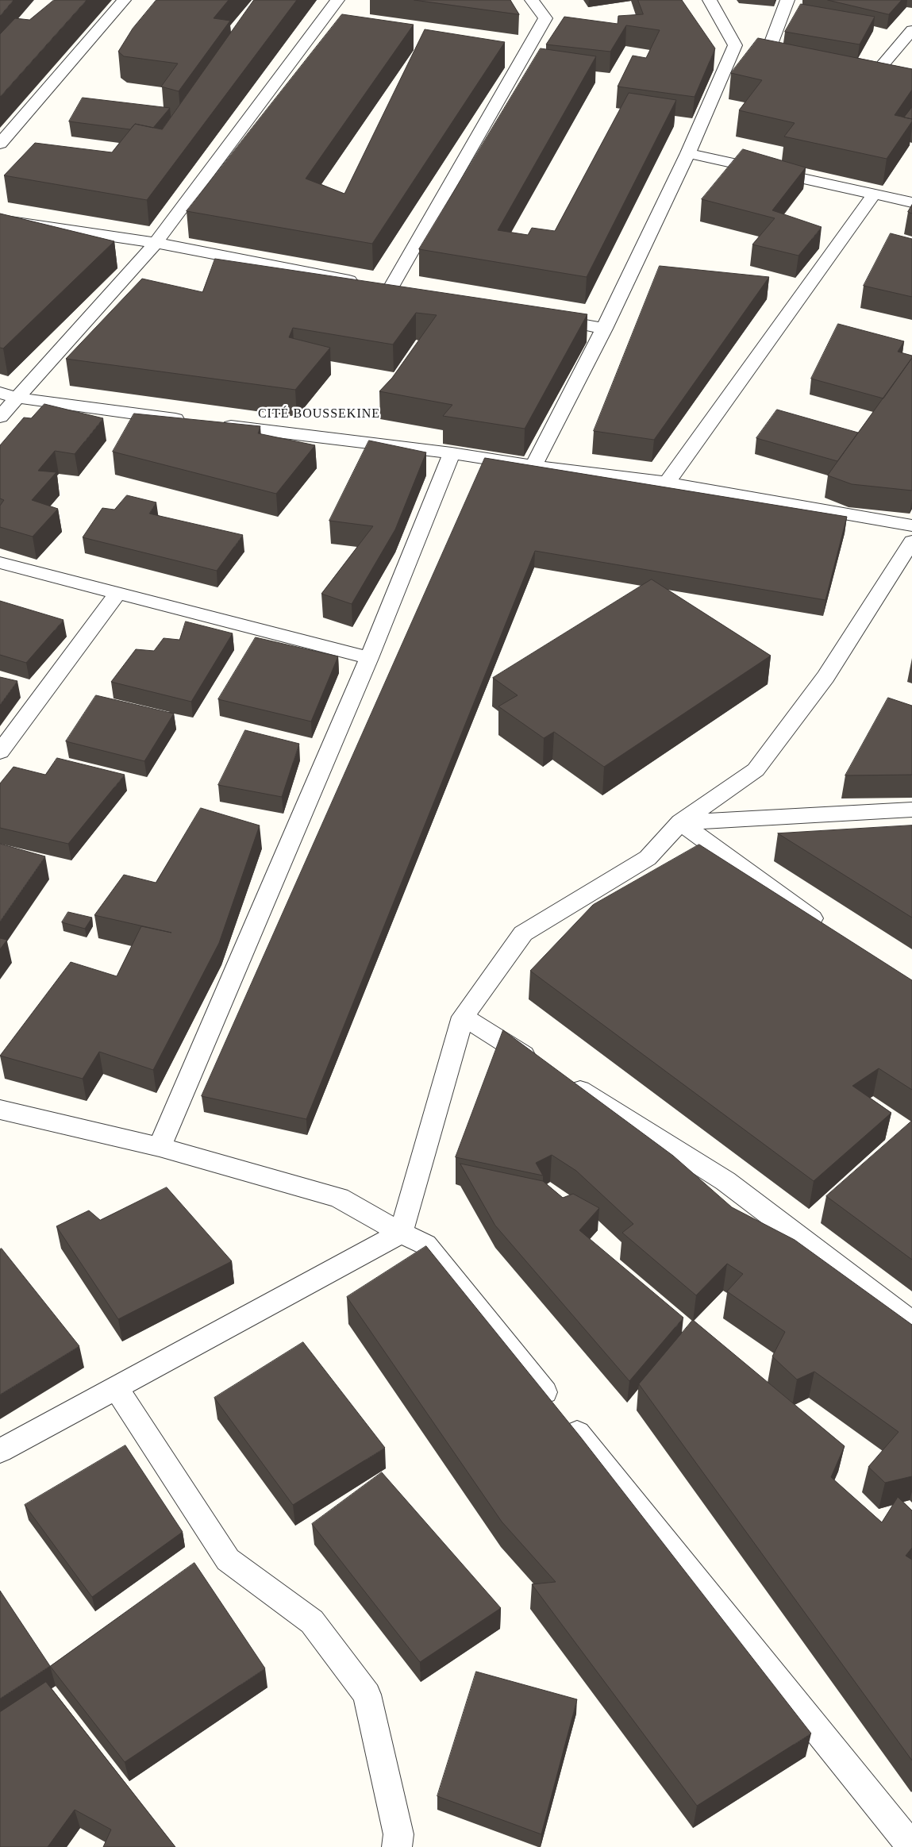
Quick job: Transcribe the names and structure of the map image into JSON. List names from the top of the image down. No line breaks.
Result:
{"districts":["CITÉ BOUSSEKINE"]}
